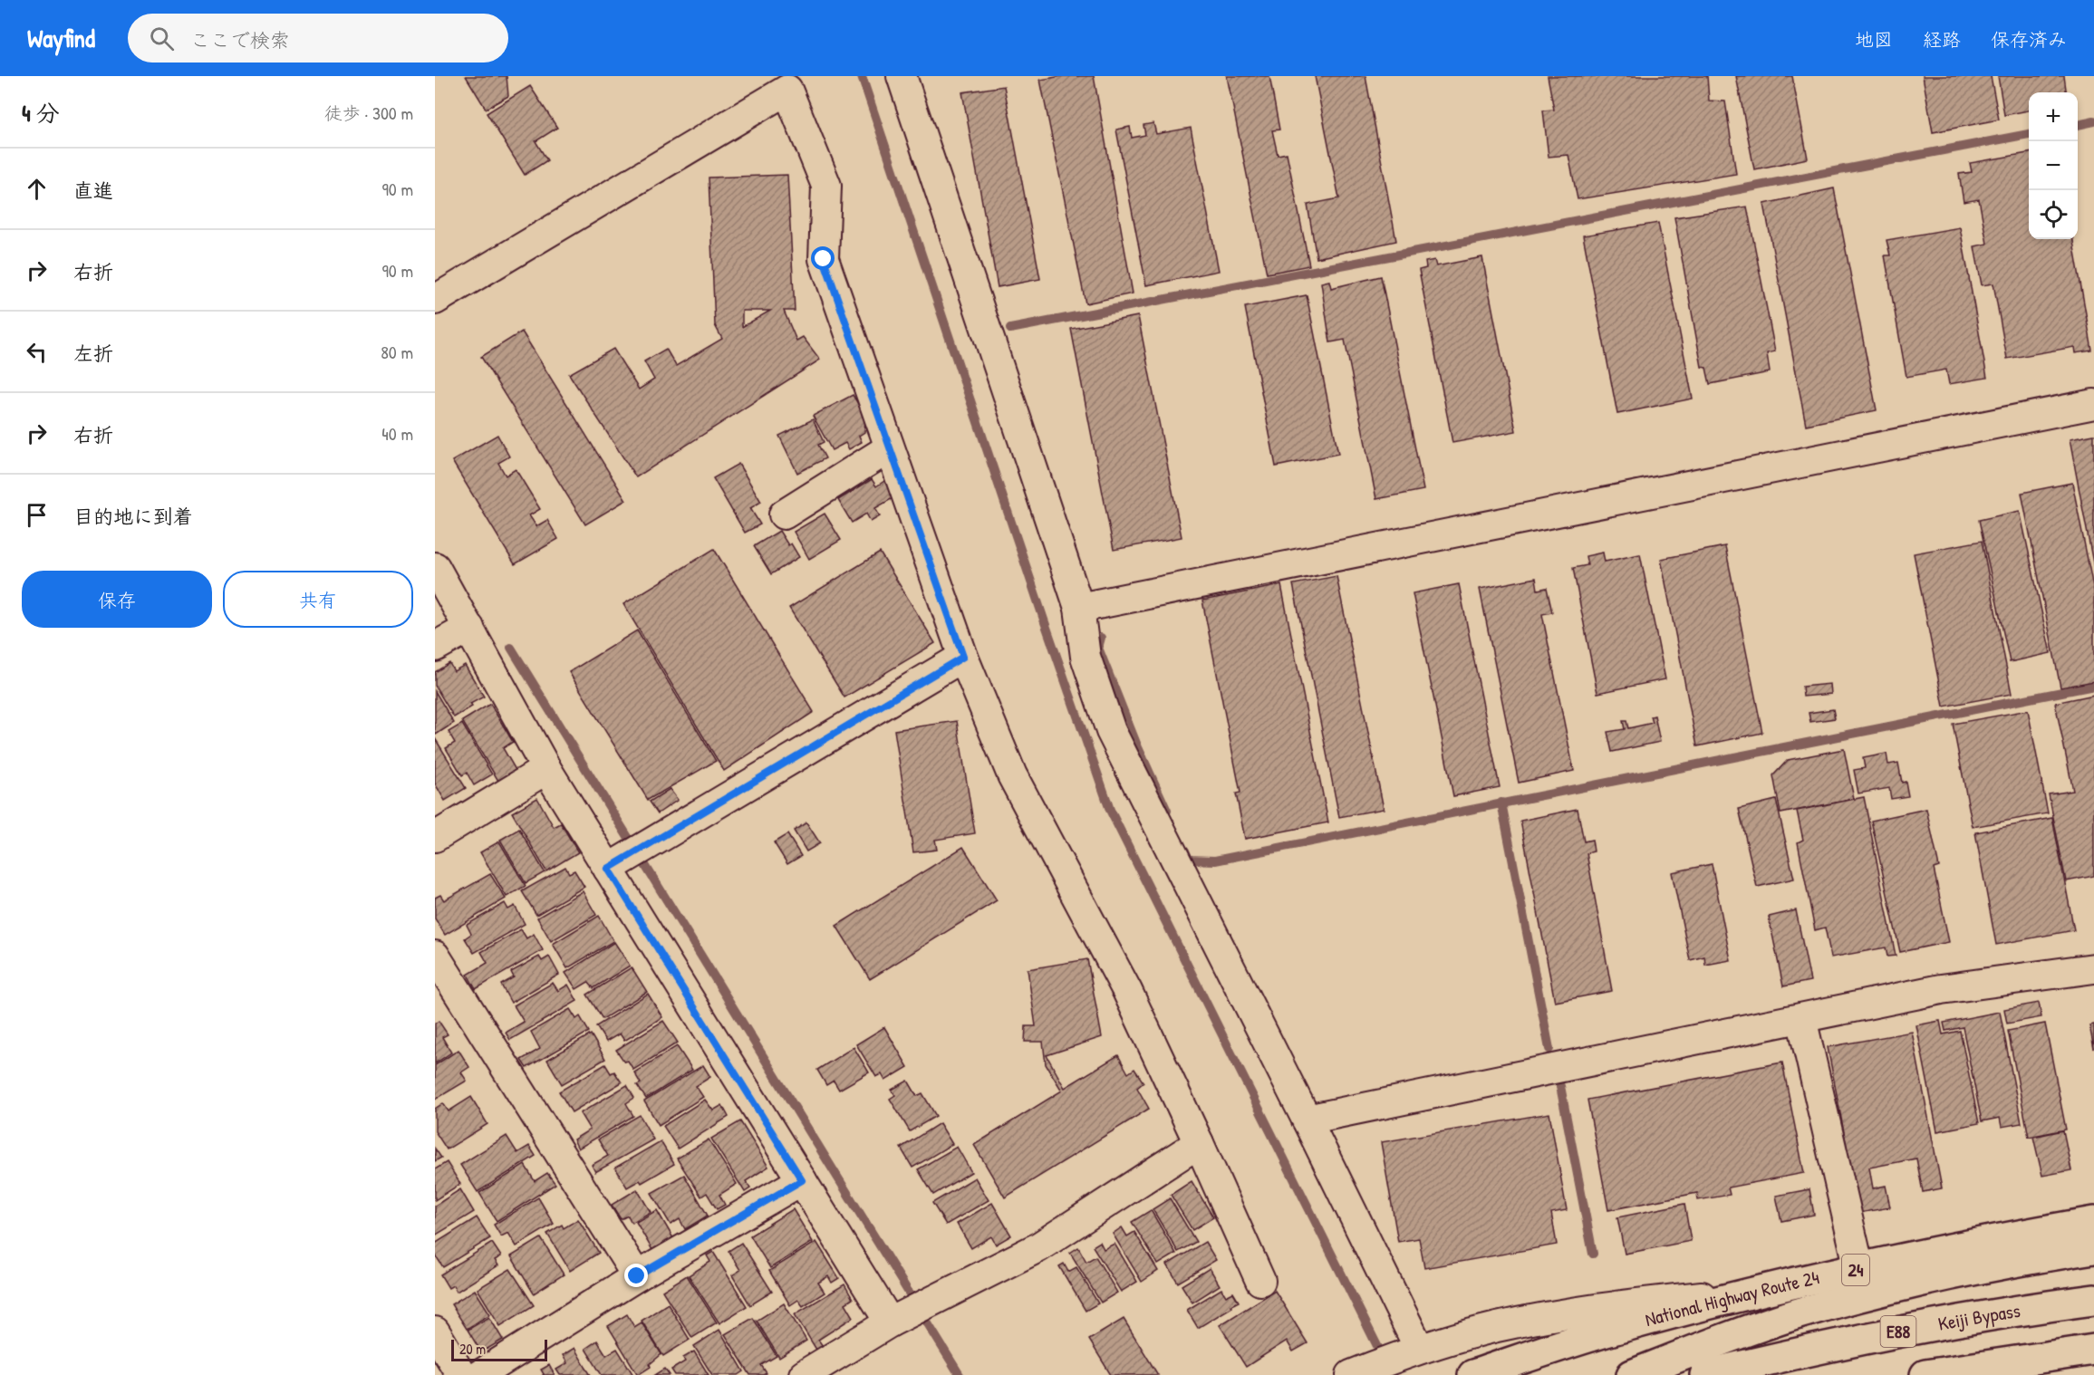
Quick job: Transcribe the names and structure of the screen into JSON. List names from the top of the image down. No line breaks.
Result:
{"streets":{"highway":["24","National Highway Route 24","Keiji Bypass","E88"]},"scale_bar":"20 m","page":{"header":"Wayfind","search":"ここで検索","nav":["地図","経路","保存済み"],"heading":["4 分","徒歩 · 300 m"],"map_buttons":["+","−"],"list":[["直進","90 m"],["右折","90 m"],["左折","80 m"],["右折","40 m"],"目的地に到着"],"buttons":["保存","共有"],"scale":"20 m"}}
